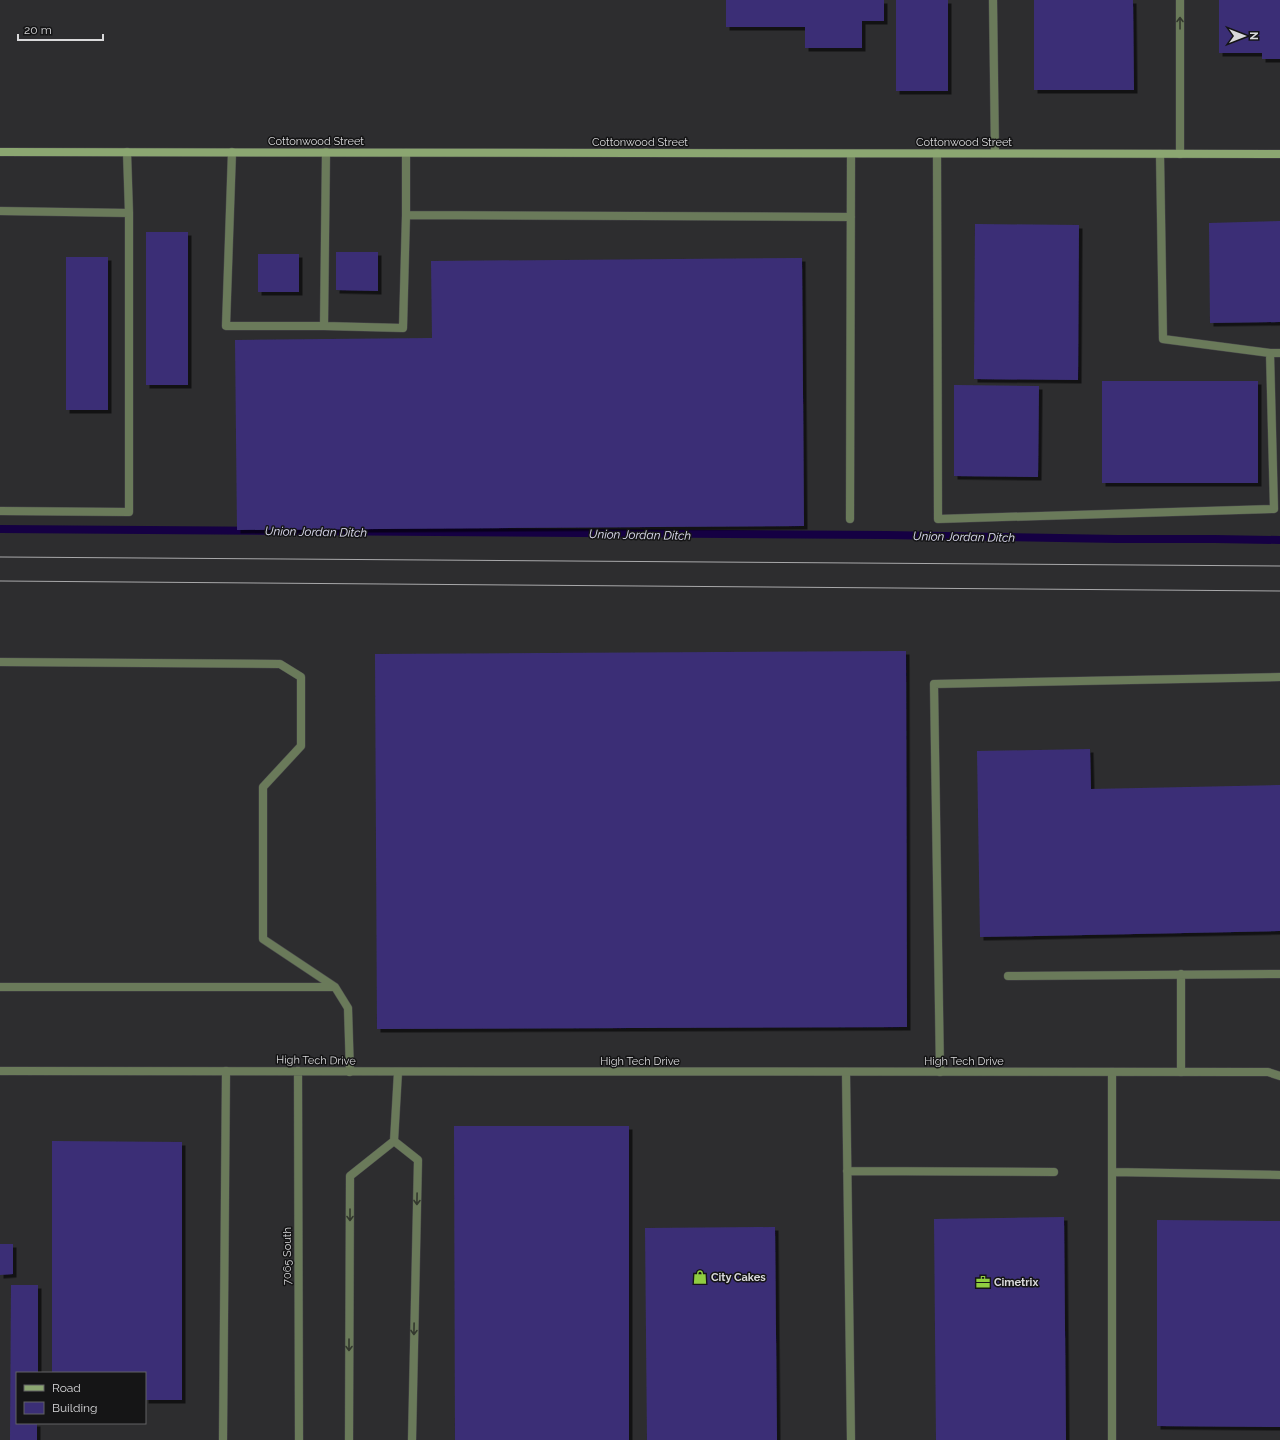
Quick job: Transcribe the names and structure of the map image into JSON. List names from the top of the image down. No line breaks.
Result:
{"streets":{"street":["Cottonwood Street","High Tech Drive","7065 South"]},"crossings":[["High Tech Drive","7065 South"]],"water":["Union Jordan Ditch"],"places":{"shop":["City Cakes"],"office":["Cimetrix"]},"legend":["Road","Building"],"scale_bar":"20 m","north":"right"}
